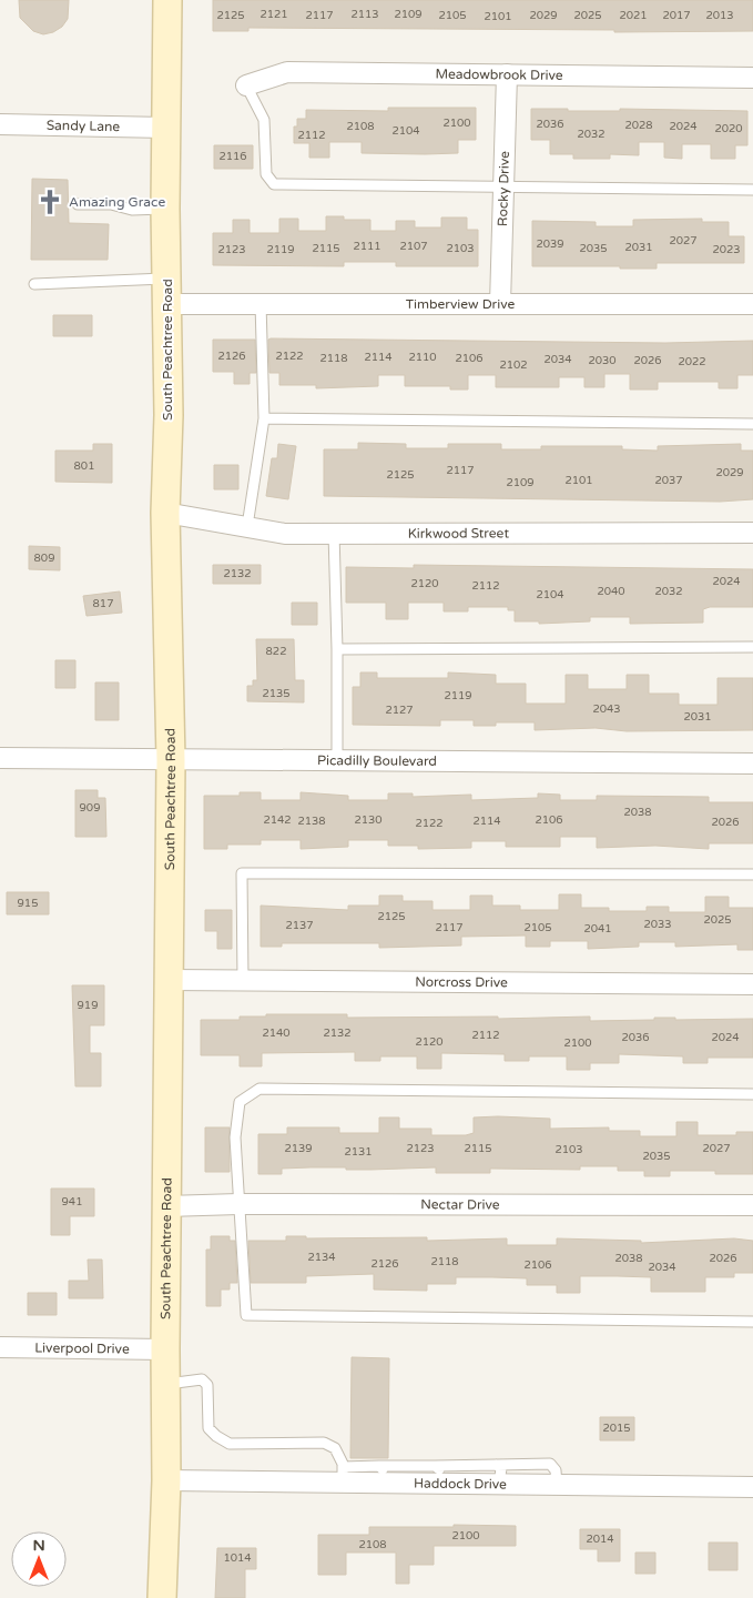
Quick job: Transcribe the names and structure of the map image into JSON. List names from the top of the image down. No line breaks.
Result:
{"streets":{"main road":["South Peachtree Road"],"street":["Meadowbrook Drive","Sandy Lane","Rocky Drive","Timberview Drive","Kirkwood Street","Picadilly Boulevard","Norcross Drive","Nectar Drive","Liverpool Drive","Haddock Drive"]},"crossings":[["Meadowbrook Drive","Rocky Drive"],["Sandy Lane","South Peachtree Road"],["Rocky Drive","Timberview Drive"],["Timberview Drive","South Peachtree Road"],["South Peachtree Road","Kirkwood Street"],["South Peachtree Road","Picadilly Boulevard"],["South Peachtree Road","Norcross Drive"],["South Peachtree Road","Nectar Drive"],["South Peachtree Road","Liverpool Drive"],["South Peachtree Road","Haddock Drive"]],"places":{"church":["Amazing Grace"]},"house_numbers":["2121","2113","2109","2125","2117","2105","2029","2025","2021","2017","2013","2101","2100","2036","2028","2108","2024","2020","2104","2032","2112","2116","2027","2039","2111","2107","2031","2115","2103","2035","2123","2119","2023","2126","2122","2114","2110","2118","2106","2034","2030","2026","2022","2102","801","2117","2029","2125","2101","2037","2109","809","2132","2024","2120","2112","2040","2032","2104","817","822","2135","2119","2043","2127","2031","909","2038","2142","2130","2106","2138","2114","2026","2122","915","2125","2025","2033","2137","2117","2105","2041","919","2140","2132","2112","2036","2024","2120","2100","2139","2123","2115","2027","2103","2131","2035","941","2134","2038","2026","2118","2126","2106","2034","2015","2100","2014","2108","1014"],"north":"top"}
